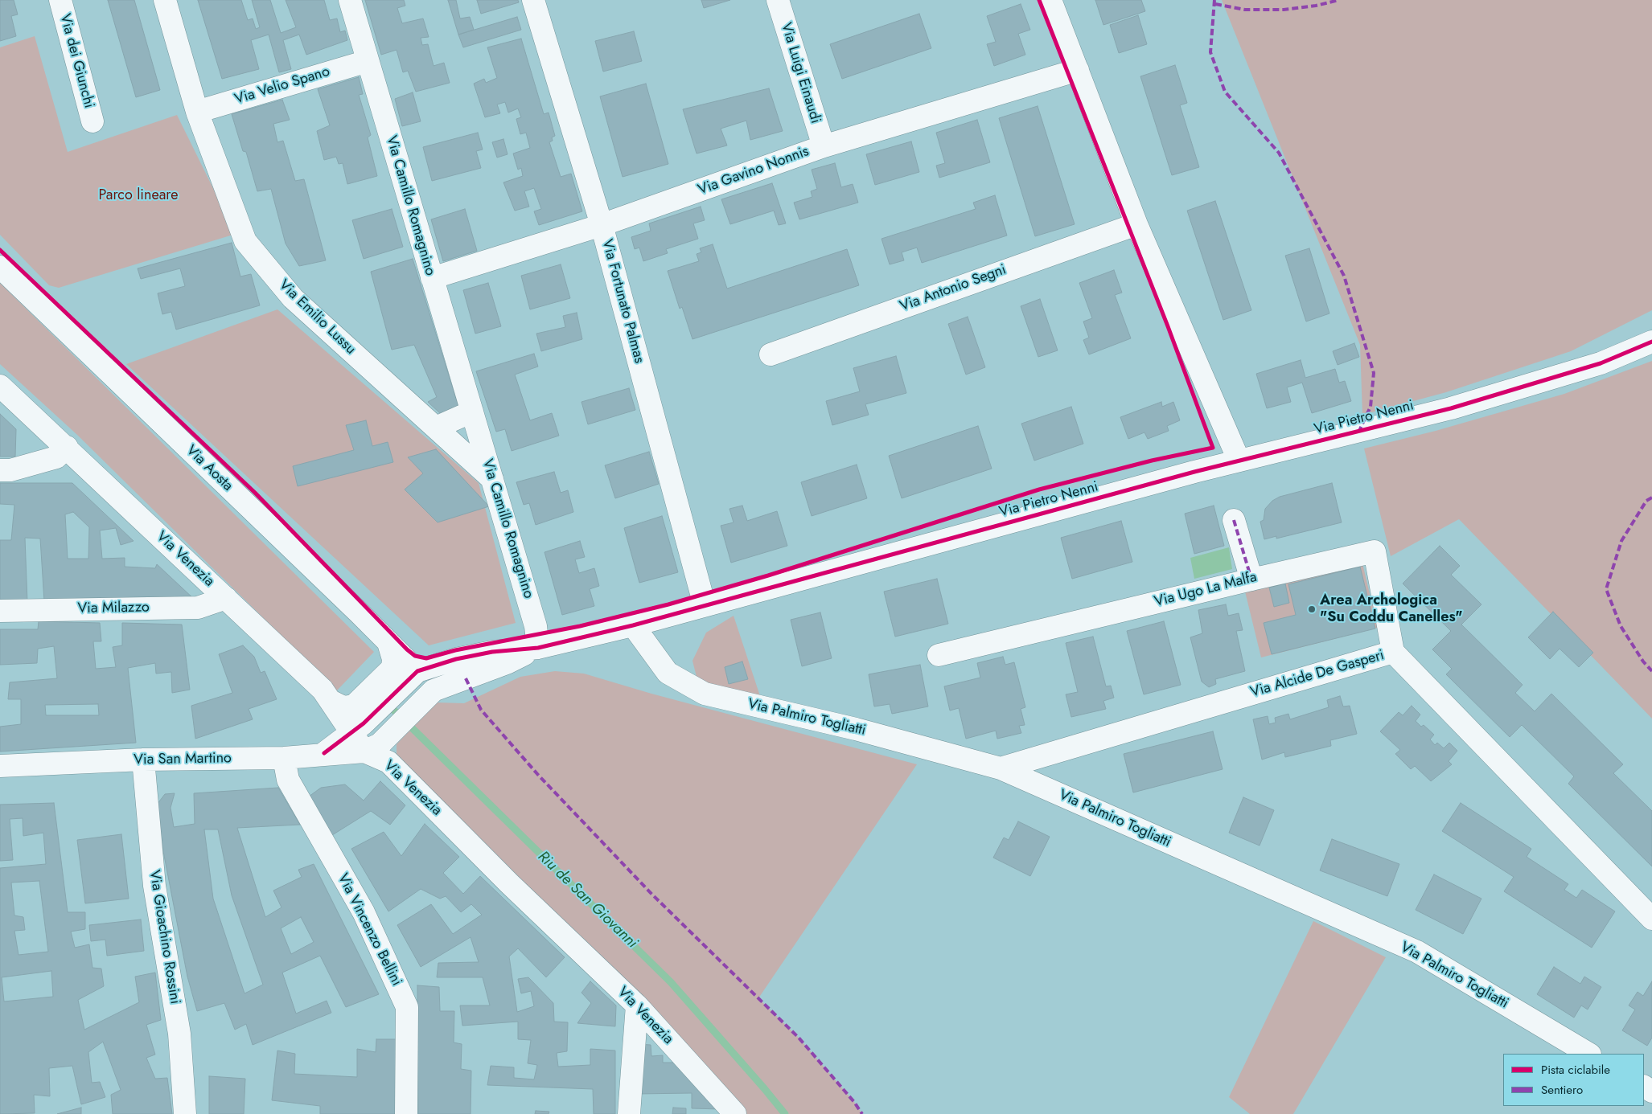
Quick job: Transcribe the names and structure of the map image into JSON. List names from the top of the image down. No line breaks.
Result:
{"streets":{"street":["Via dei Giunchi","Via Luigi Einaudi","Via Velio Spano","Via Gavino Nonnis","Via Camillo Romagnino","Via Antonio Segni","Via Fortunato Palmas","Via Emilio Lussu","Via Pietro Nenni","Via Aosta","Via Venezia","Via Ugo La Malfa","Via Milazzo","Via Alcide De Gasperi","Via Palmiro Togliatti","Via San Martino","Via Vincenzo Bellini","Via Gioachino Rossini"]},"crossings":[["Via Luigi Einaudi","Via Gavino Nonnis"],["Via Velio Spano","Via Camillo Romagnino"],["Via Velio Spano","Via Emilio Lussu"],["Via Gavino Nonnis","Via Camillo Romagnino"],["Via Gavino Nonnis","Via Fortunato Palmas"],["Via Camillo Romagnino","Via Emilio Lussu"],["Via Camillo Romagnino","Via Pietro Nenni"],["Via Fortunato Palmas","Via Pietro Nenni"],["Via Pietro Nenni","Via Aosta"],["Via Pietro Nenni","Via Venezia"],["Via Pietro Nenni","Via Palmiro Togliatti"],["Via Pietro Nenni","Via San Martino"],["Via Venezia","Via Milazzo"],["Via Venezia","Via San Martino"],["Via Ugo La Malfa","Via Alcide De Gasperi"],["Via Alcide De Gasperi","Via Palmiro Togliatti"],["Via San Martino","Via Vincenzo Bellini"],["Via San Martino","Via Gioachino Rossini"]],"water":["Riu de San Giovanni"],"parks":["Parco lineare"],"places":["Area Archologica \"Su Coddu Canelles\""],"legend":["Pista ciclabile","Sentiero"]}
